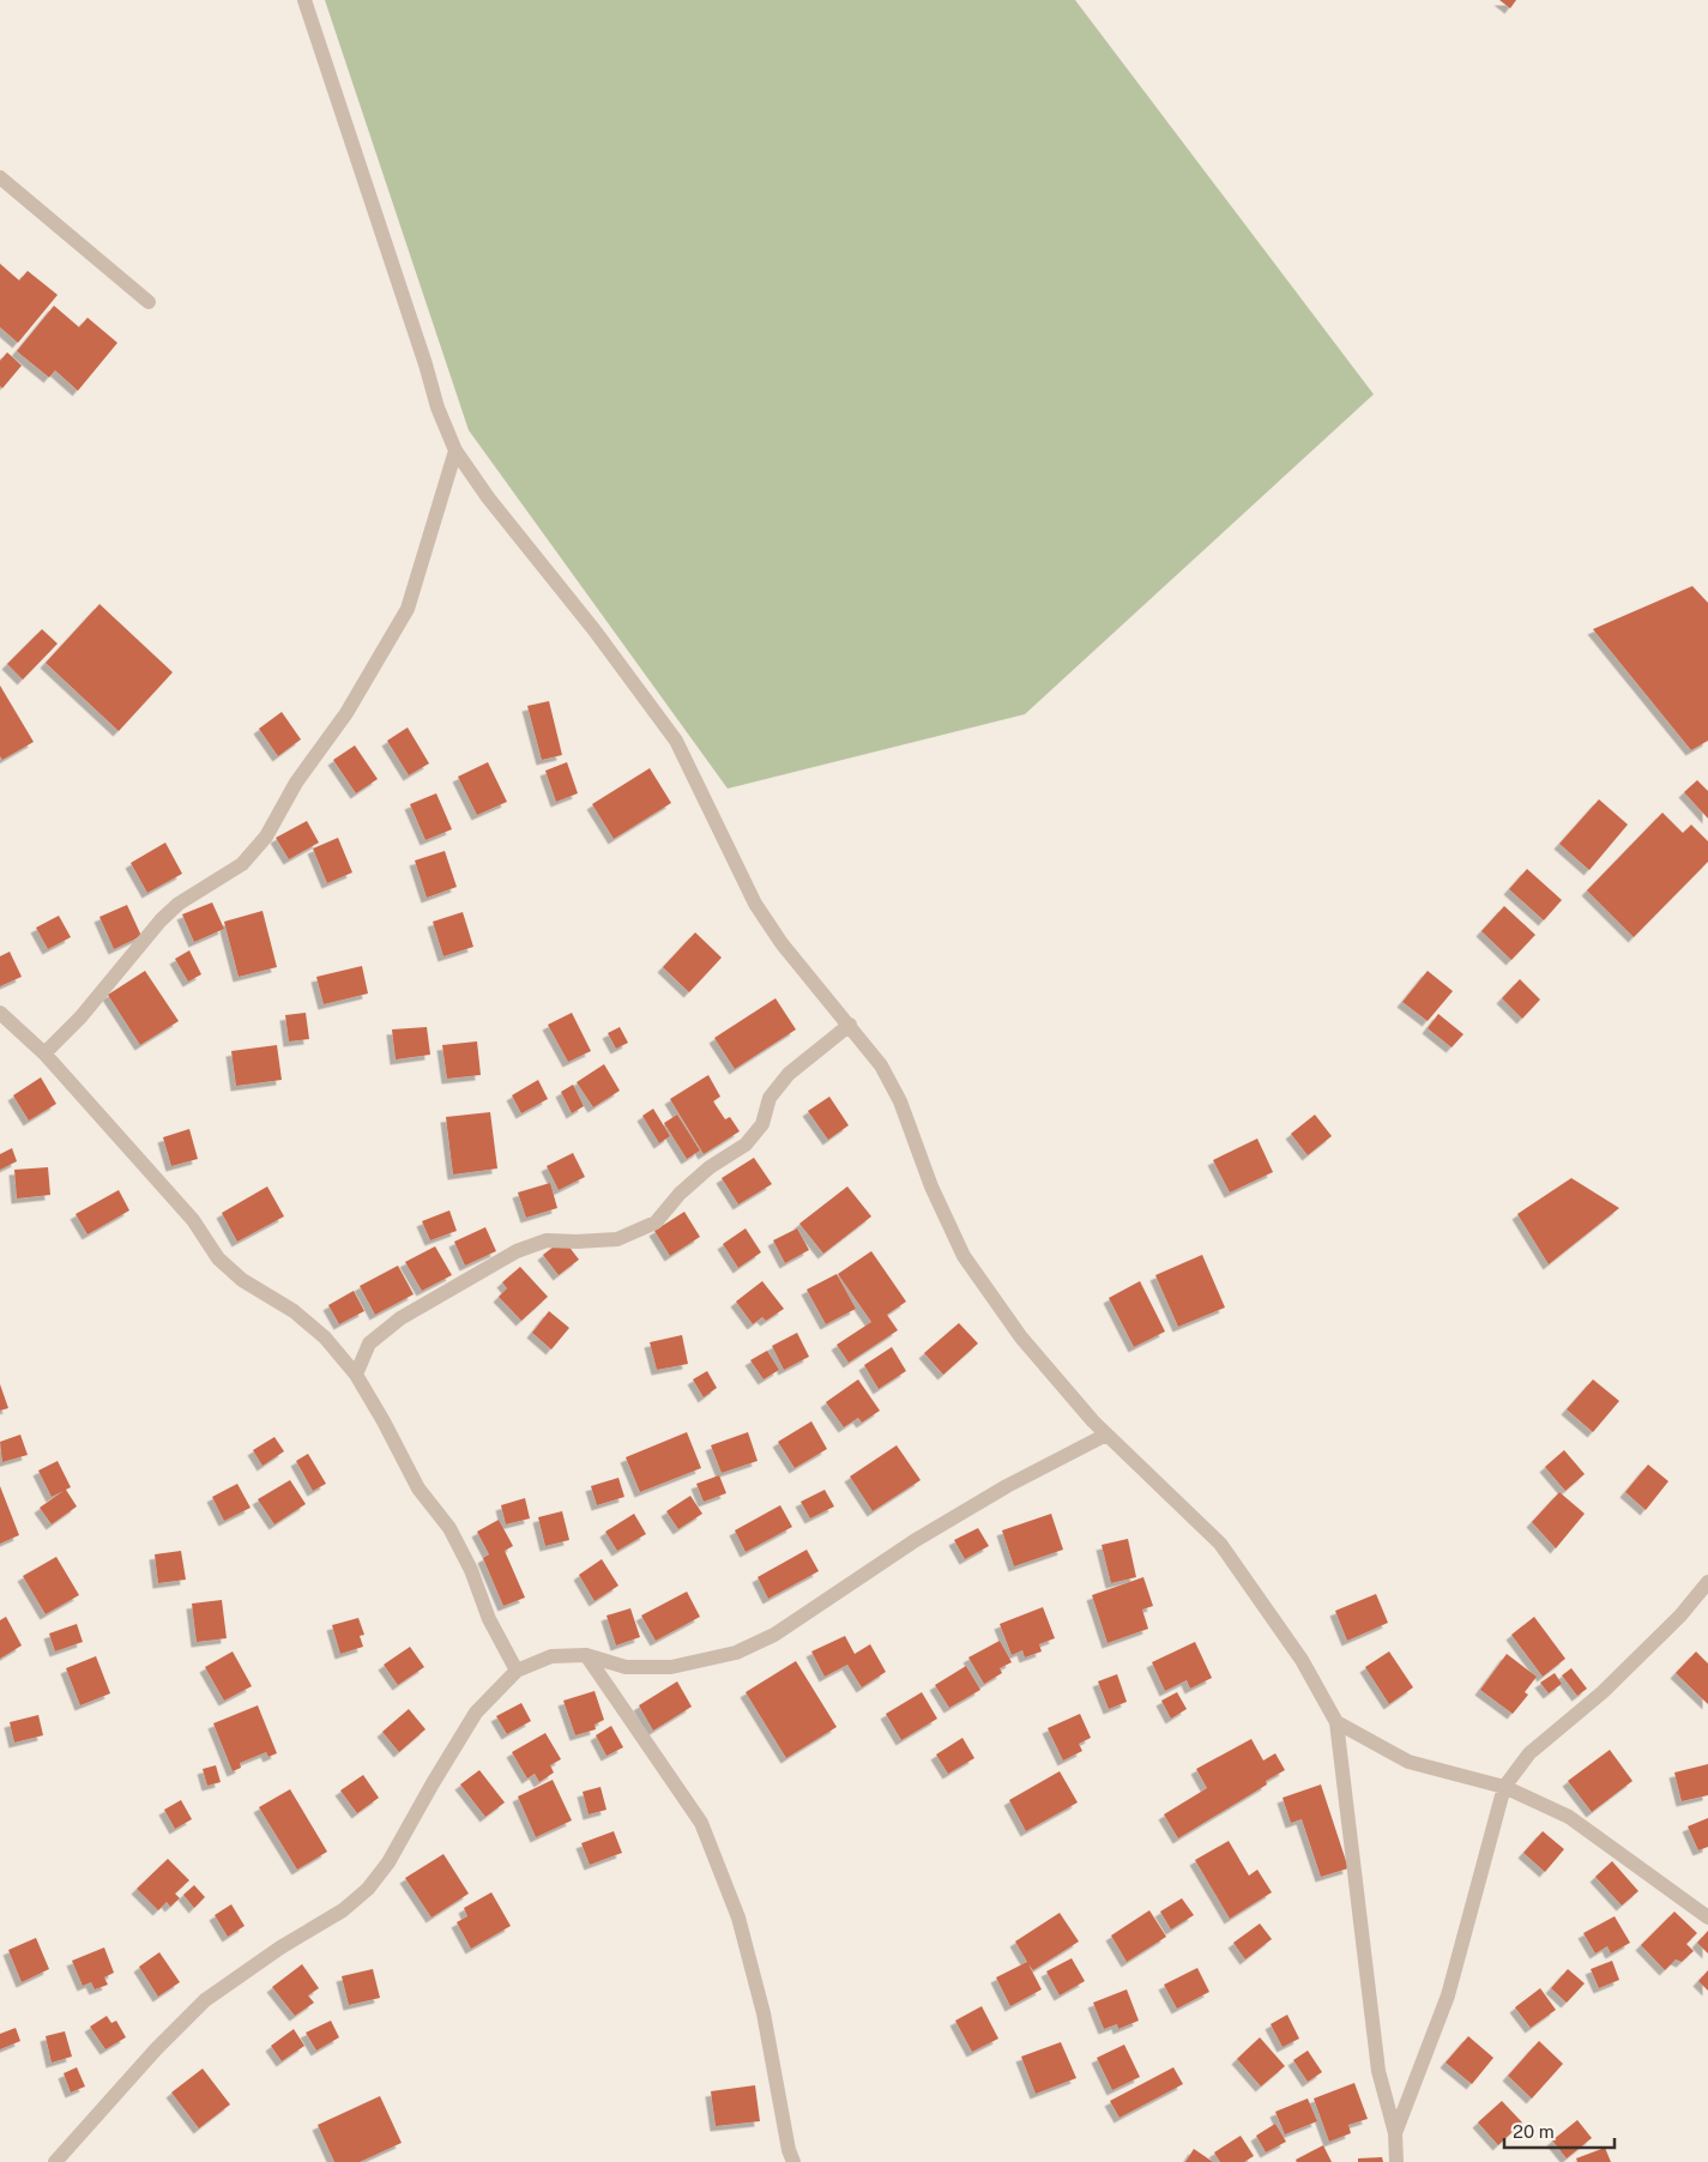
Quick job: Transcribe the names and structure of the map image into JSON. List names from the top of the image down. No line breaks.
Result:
{"scale_bar":"20 m"}
